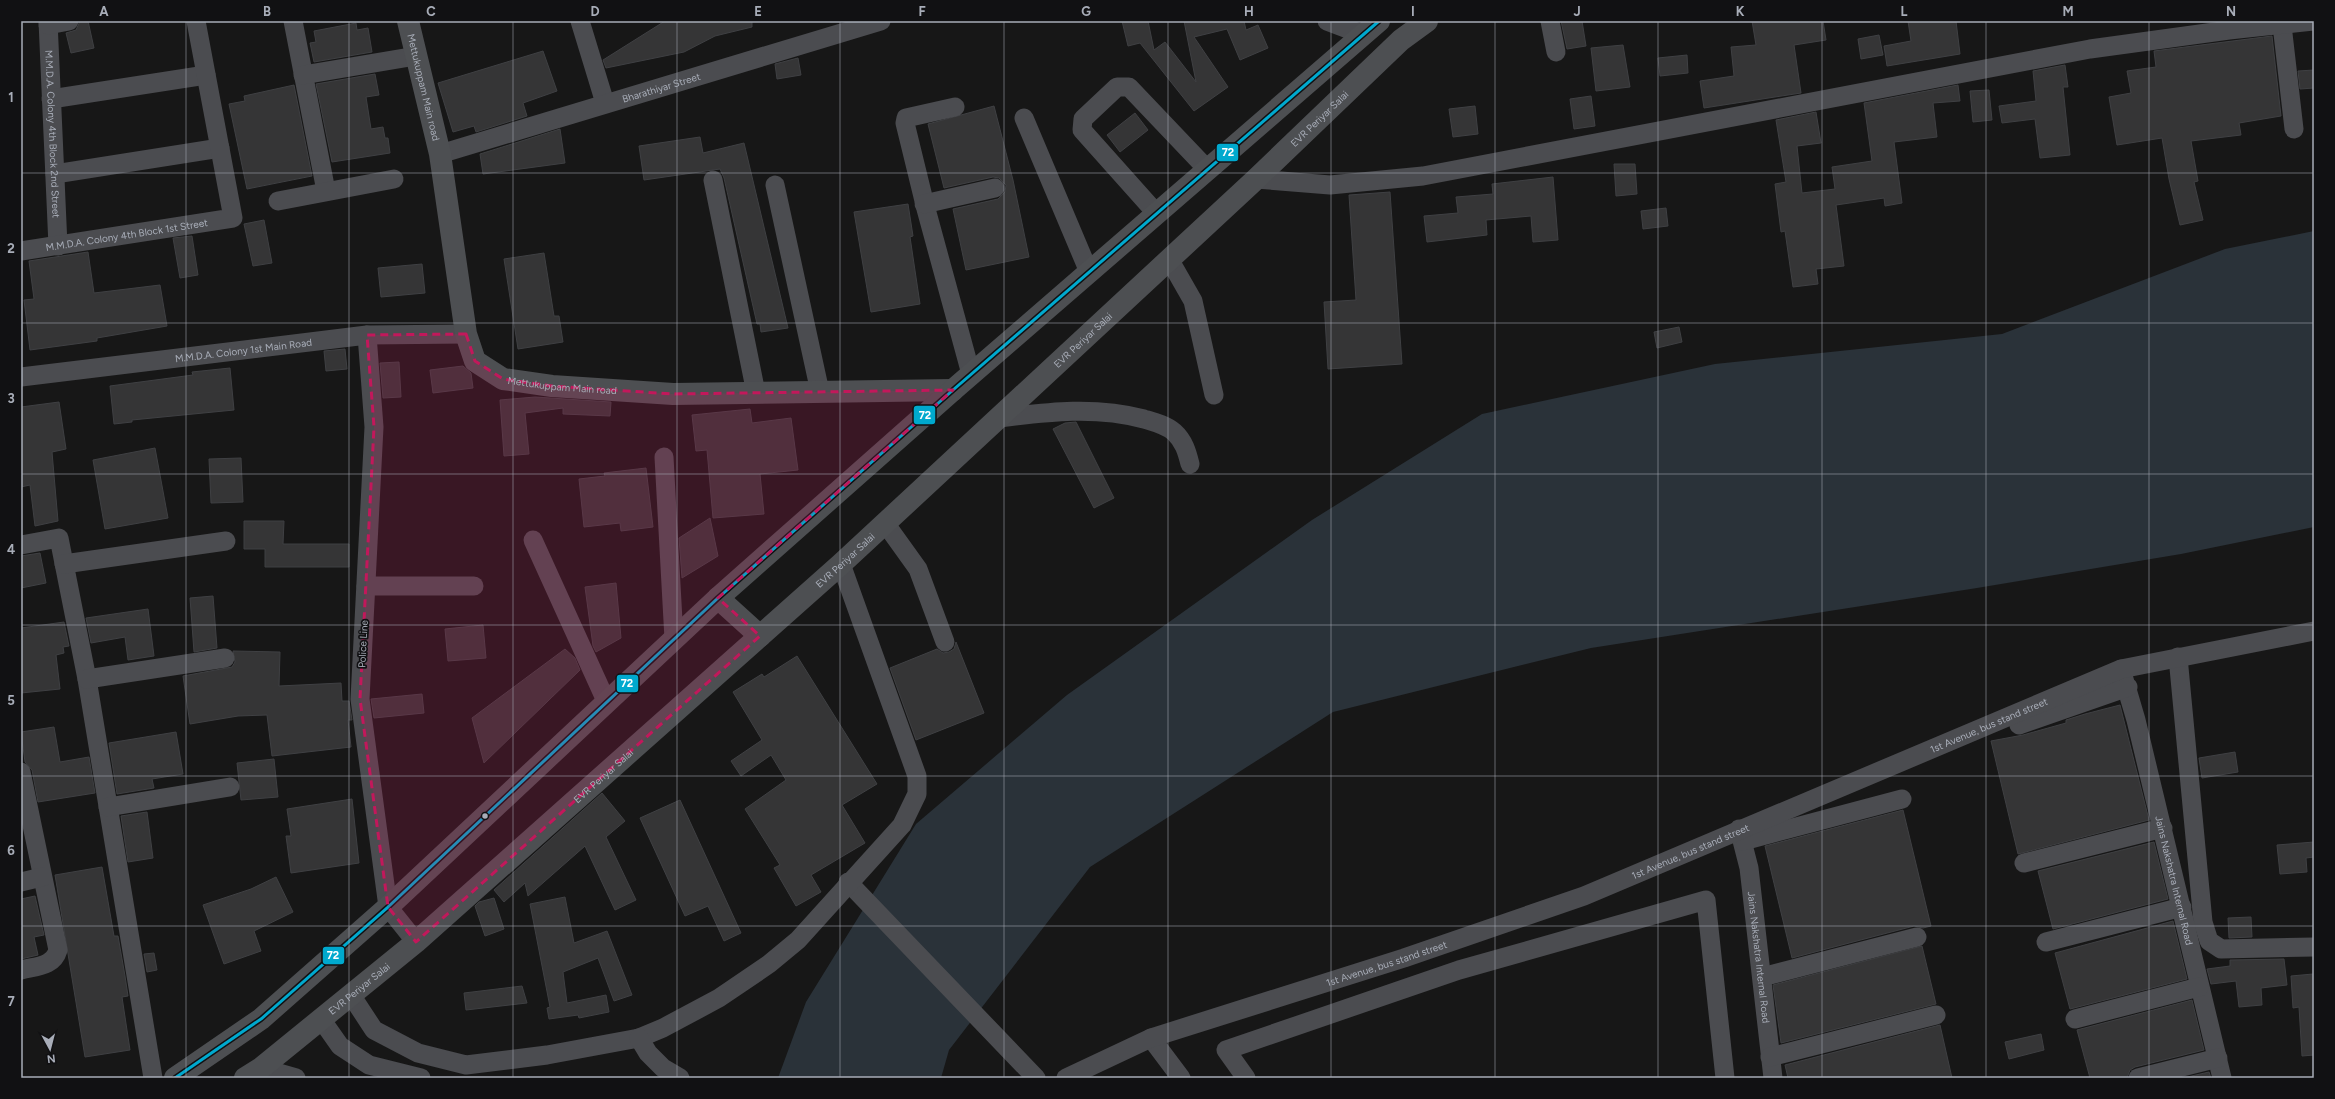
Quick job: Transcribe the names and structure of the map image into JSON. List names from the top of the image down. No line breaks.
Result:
{"streets":{"main road":["Mettukuppam Main road","EVR Periyar Salai"],"street":["Bharathiyar Street","M.M.D.A. Colony 4th Block 2nd Street","M.M.D.A. Colony 4th Block 1st Street","M.M.D.A. Colony 1st Main Road","Police Line","1st Avenue, bus stand street","Jains Nakshatra Internal Road"]},"crossings":[["Mettukuppam Main road","Bharathiyar Street"],["Mettukuppam Main road","M.M.D.A. Colony 1st Main Road"],["M.M.D.A. Colony 4th Block 2nd Street","M.M.D.A. Colony 4th Block 1st Street"],["M.M.D.A. Colony 1st Main Road","Police Line"],["1st Avenue, bus stand street","Jains Nakshatra Internal Road"]],"lines":["transit line 72"],"north":"bottom","grid":{"columns":["A","B","C","D","E","F","G","H","I","J","K","L","M","N"],"rows":["1","2","3","4","5","6","7"]}}
